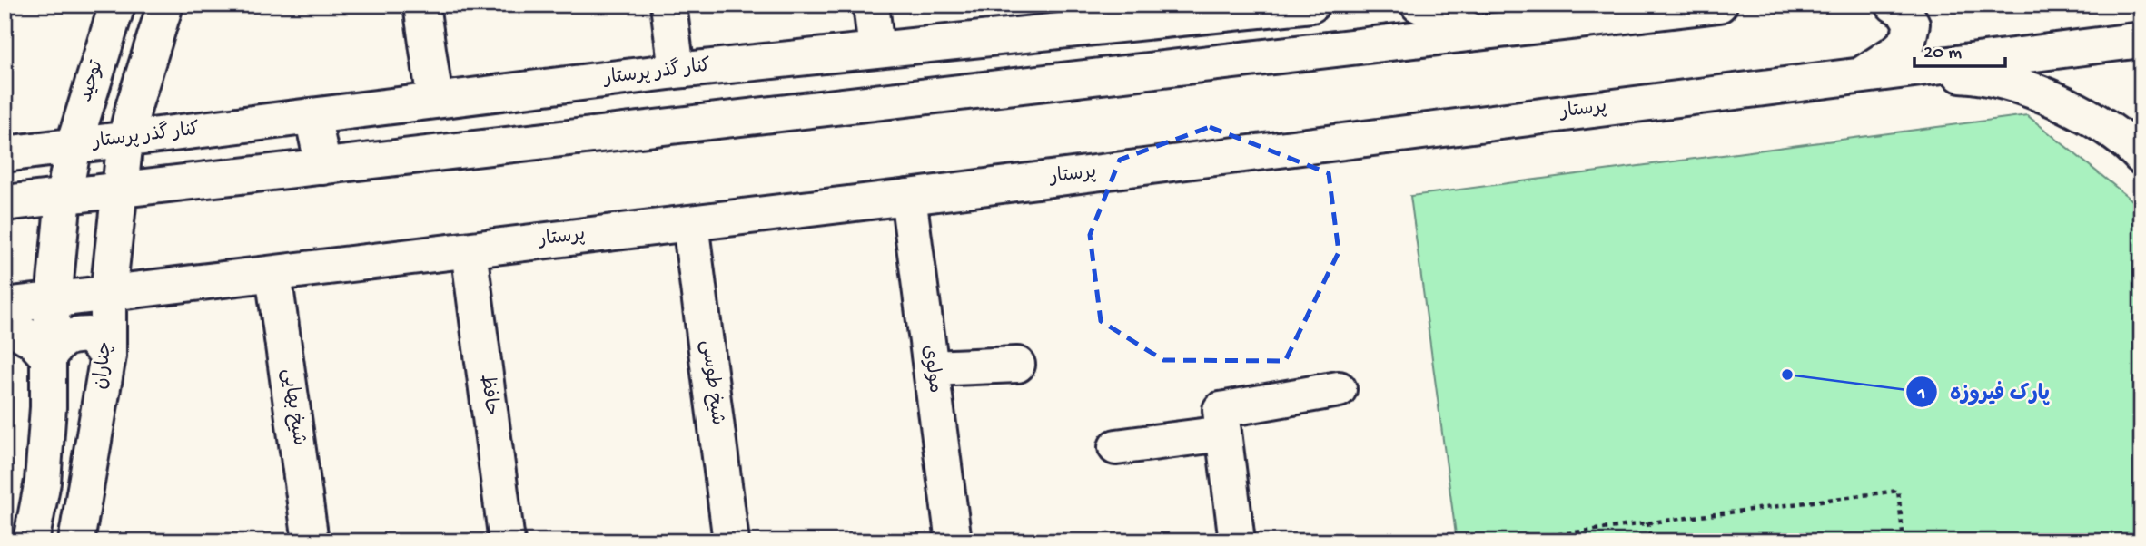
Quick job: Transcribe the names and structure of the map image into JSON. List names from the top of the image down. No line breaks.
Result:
{"streets":{"main road":["کنار گذر پرستار","توحید","پرستار","چناران","مولوی","شیخ طوسی","حافظ","شیخ بهایی"]},"crossings":[["کنار گذر پرستار","توحید"],["پرستار","چناران"],["پرستار","مولوی"],["پرستار","شیخ طوسی"],["پرستار","حافظ"],["پرستار","شیخ بهایی"]],"places":["پارک فیروزه"],"scale_bar":"20 m"}
